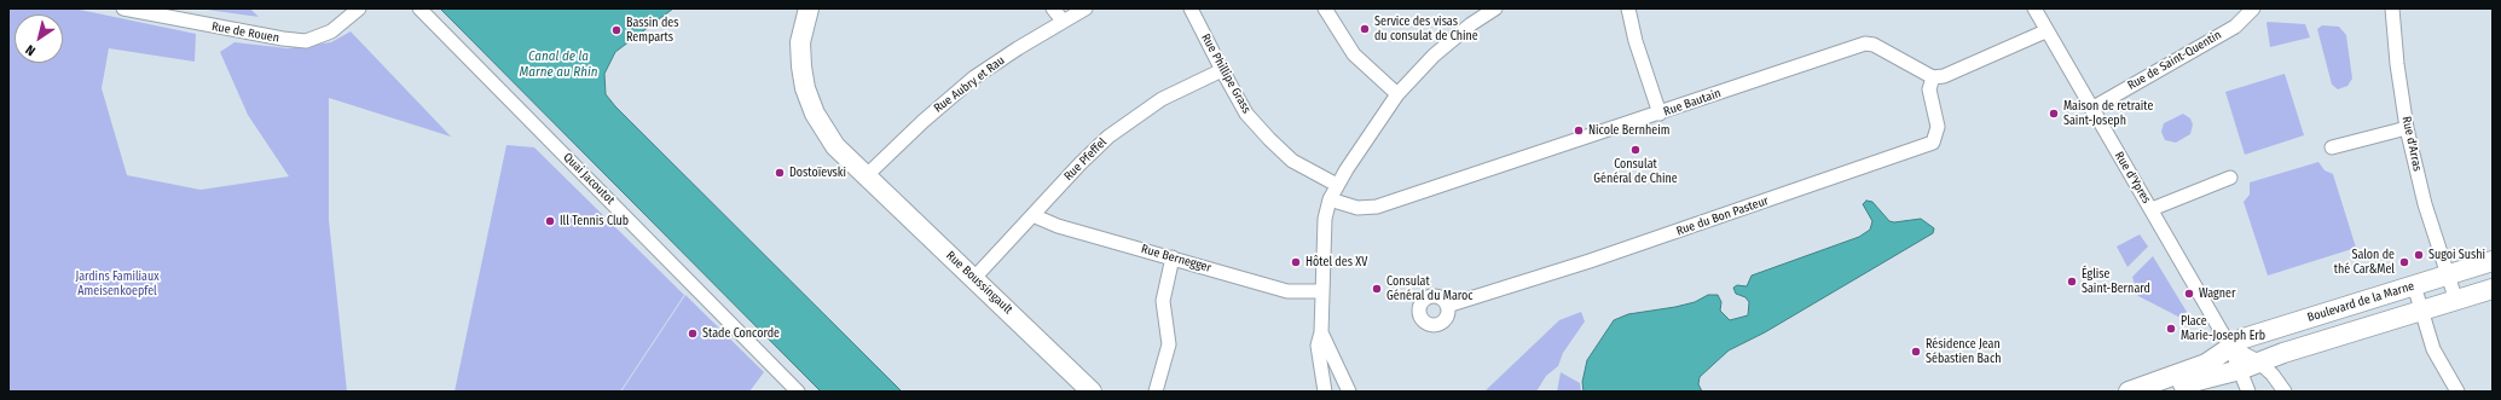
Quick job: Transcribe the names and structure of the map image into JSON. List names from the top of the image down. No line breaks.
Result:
{"streets":{"street":["Rue de Rouen","Rue de Saint-Quentin","Rue Phillipe Grass","Rue Aubry et Rau","Rue Bautain","Rue d'Arras","Rue Pfeffel","Rue d'Ypres","Quai Jacoutot","Rue du Bon Pasteur","Rue Bernegger","Rue Boussingault","Boulevard de la Marne"]},"crossings":[["Rue de Saint-Quentin","Rue d'Ypres"],["Rue Phillipe Grass","Rue Pfeffel"],["Rue Aubry et Rau","Rue Boussingault"],["Rue Bautain","Rue du Bon Pasteur"],["Rue d'Arras","Boulevard de la Marne"],["Rue Pfeffel","Rue Bernegger"],["Rue Pfeffel","Rue Boussingault"],["Rue d'Ypres","Boulevard de la Marne"]],"water":["Canal de la Marne au Rhin"],"parks":["Jardins Familiaux Ameisenkoepfel"],"places":["Service des visas du consulat de Chine","Bassin des Remparts","Maison de retraite Saint-Joseph","Nicole Bernheim","Consulat Général de Chine","Dostoïevski","Ill Tennis Club","Sugoi Sushi","Hôtel des XV","Salon de thé Car&Mel","Église Saint-Bernard","Consulat Général du Maroc","Wagner","Place Marie-Joseph Erb","Stade Concorde","Résidence Jean Sébastien Bach"],"north":"bottom left"}
